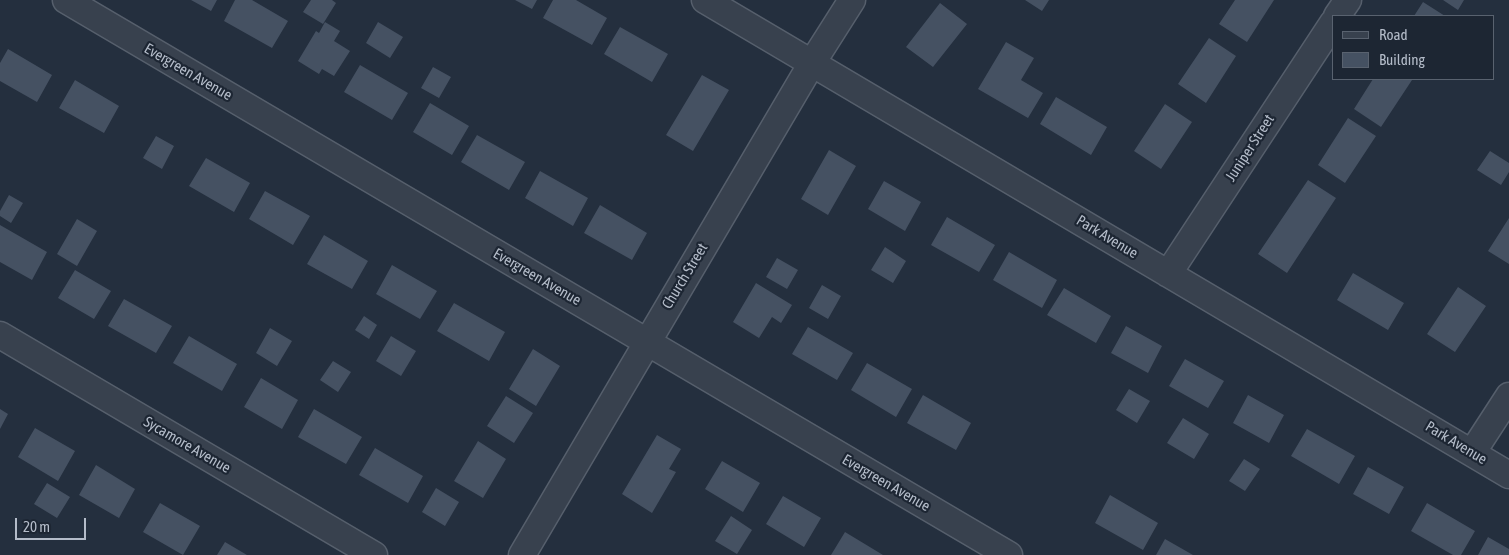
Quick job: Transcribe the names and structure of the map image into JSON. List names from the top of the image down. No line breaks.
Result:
{"streets":{"street":["Evergreen Avenue","Juniper Street","Park Avenue","Church Street","Sycamore Avenue"]},"crossings":[["Evergreen Avenue","Church Street"],["Juniper Street","Park Avenue"],["Park Avenue","Church Street"]],"legend":["Road","Building"],"scale_bar":"20 m"}
